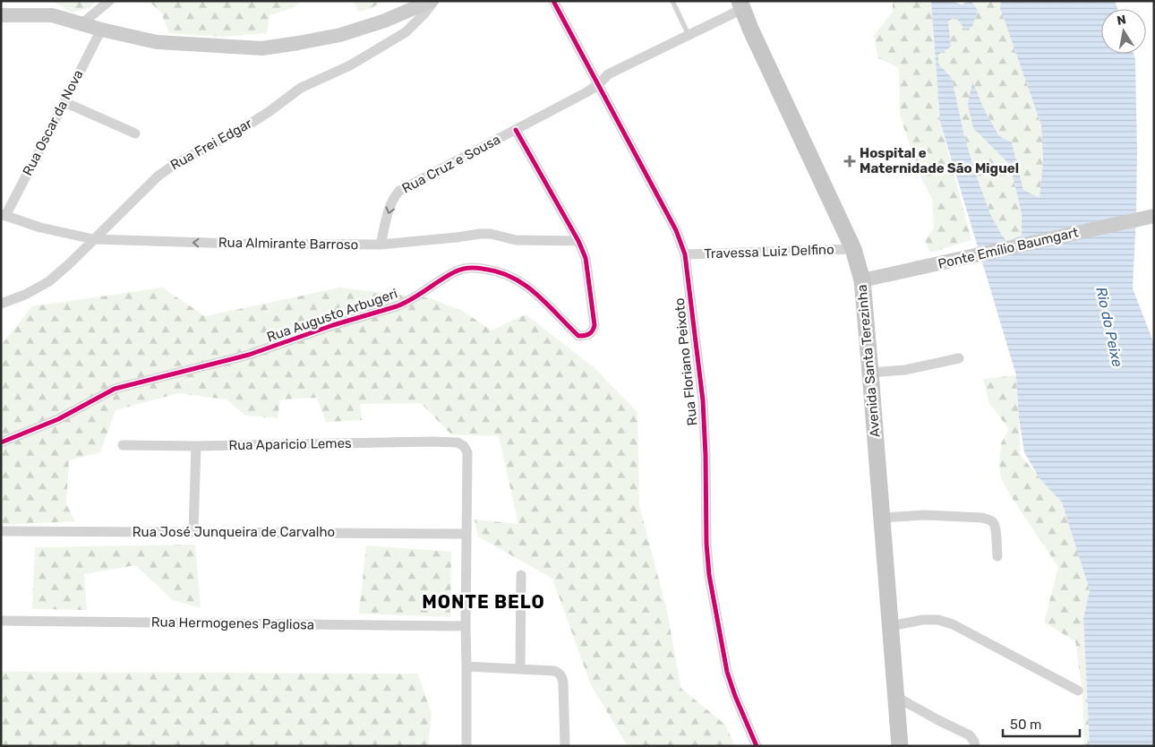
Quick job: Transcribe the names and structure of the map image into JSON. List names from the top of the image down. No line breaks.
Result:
{"streets":{"main road":["Avenida Santa Terezinha"],"street":["Rua Oscar da Nova","Rua Frei Edgar","Rua Cruz e Sousa","Rua Almirante Barroso","Ponte Emílio Baumgart","Travessa Luiz Delfino","Rua Augusto Arbugeri","Rua Floriano Peixoto","Rua Aparicio Lemes","Rua José Junqueira de Carvalho","Rua Hermogenes Pagliosa"]},"crossings":[["Rua Oscar da Nova","Rua Almirante Barroso"],["Rua Frei Edgar","Rua Almirante Barroso"],["Rua Cruz e Sousa","Rua Almirante Barroso"],["Rua Cruz e Sousa","Rua Augusto Arbugeri"],["Rua Cruz e Sousa","Avenida Santa Terezinha"],["Rua Cruz e Sousa","Rua Floriano Peixoto"],["Rua Almirante Barroso","Rua Augusto Arbugeri"],["Ponte Emílio Baumgart","Avenida Santa Terezinha"],["Travessa Luiz Delfino","Avenida Santa Terezinha"],["Travessa Luiz Delfino","Rua Floriano Peixoto"],["Rua Aparicio Lemes","Rua José Junqueira de Carvalho"]],"one_way":["Rua Cruz e Sousa","Rua Almirante Barroso"],"districts":["MONTE BELO"],"water":["Rio do Peixe"],"places":{"health":["Hospital e Maternidade São Miguel"]},"scale_bar":"50 m","north":"top"}
